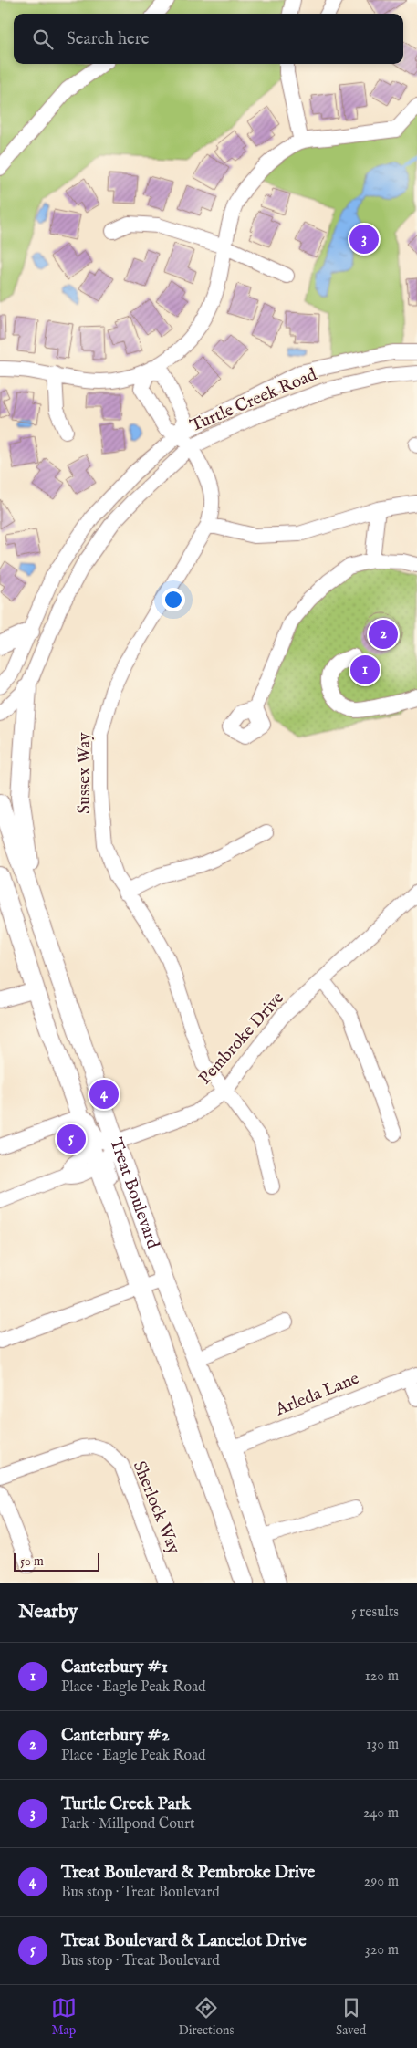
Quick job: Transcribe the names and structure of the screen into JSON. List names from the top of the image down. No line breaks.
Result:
{"streets":{"main road":["Treat Boulevard"],"street":["Turtle Creek Road","Sussex Way","Pembroke Drive","Arleda Lane","Sherlock Way"]},"crossings":[["Turtle Creek Road","Sussex Way"],["Sussex Way","Pembroke Drive"],["Pembroke Drive","Treat Boulevard"],["Treat Boulevard","Arleda Lane"]],"scale_bar":"50 m","page":{"search":"Search here","pins":["3","2","1","4","5"],"scale":"50 m","heading":["Nearby","5 results"],"list":[{"mark":"1","name":"Canterbury #1","note":"Place · Eagle Peak Road","value":"120 m"},{"mark":"2","name":"Canterbury #2","note":"Place · Eagle Peak Road","value":"130 m"},{"mark":"3","name":"Turtle Creek Park","note":"Park · Millpond Court","value":"240 m"},{"mark":"4","name":"Treat Boulevard & Pembroke Drive","note":"Bus stop · Treat Boulevard","value":"290 m"},{"mark":"5","name":"Treat Boulevard & Lancelot Drive","note":"Bus stop · Treat Boulevard","value":"320 m"}],"nav":["Map","Directions","Saved"]}}
